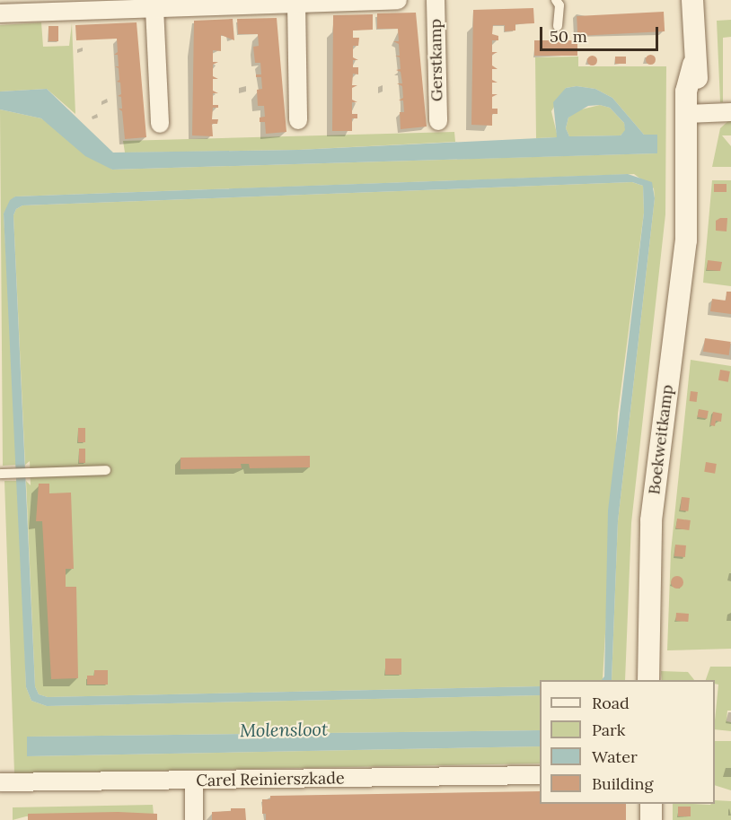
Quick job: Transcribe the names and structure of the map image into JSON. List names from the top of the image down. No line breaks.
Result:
{"streets":{"street":["Gerstkamp","Boekweitkamp","Carel Reinierszkade"]},"water":["Molensloot"],"legend":["Road","Park","Water","Building"],"scale_bar":"50 m"}
